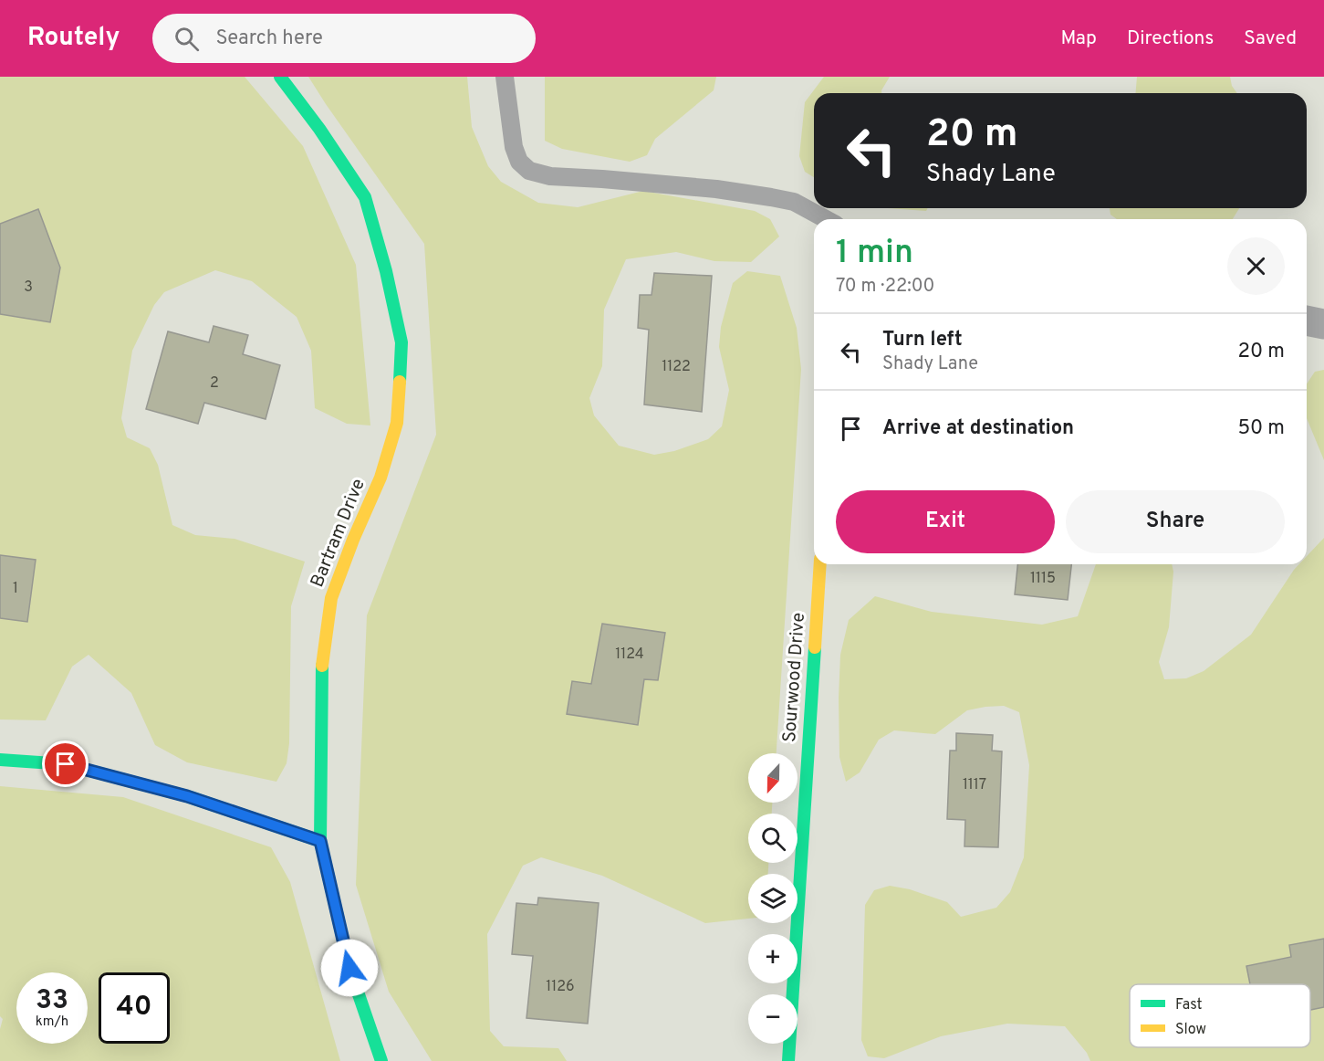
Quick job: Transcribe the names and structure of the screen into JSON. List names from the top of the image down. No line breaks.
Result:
{"streets":{"street":["Bartram Drive","Sourwood Drive"]},"house_numbers":["3","1122","2","1115","1","1124","1117","1126"],"legend":["Fast","Slow"],"north":"bottom","page":{"header":"Routely","search":"Search here","nav":["Map","Directions","Saved"],"turn":["20 m","Shady Lane"],"heading":["1 min","70 m · 22:00"],"list":[{"name":"Turn left","note":"Shady Lane","value":"20 m"},{"name":"Arrive at destination","value":"50 m"}],"buttons":["Exit","Share"],"map_buttons":["+","−"],"speed":"33 km/h","limit":"40"}}
